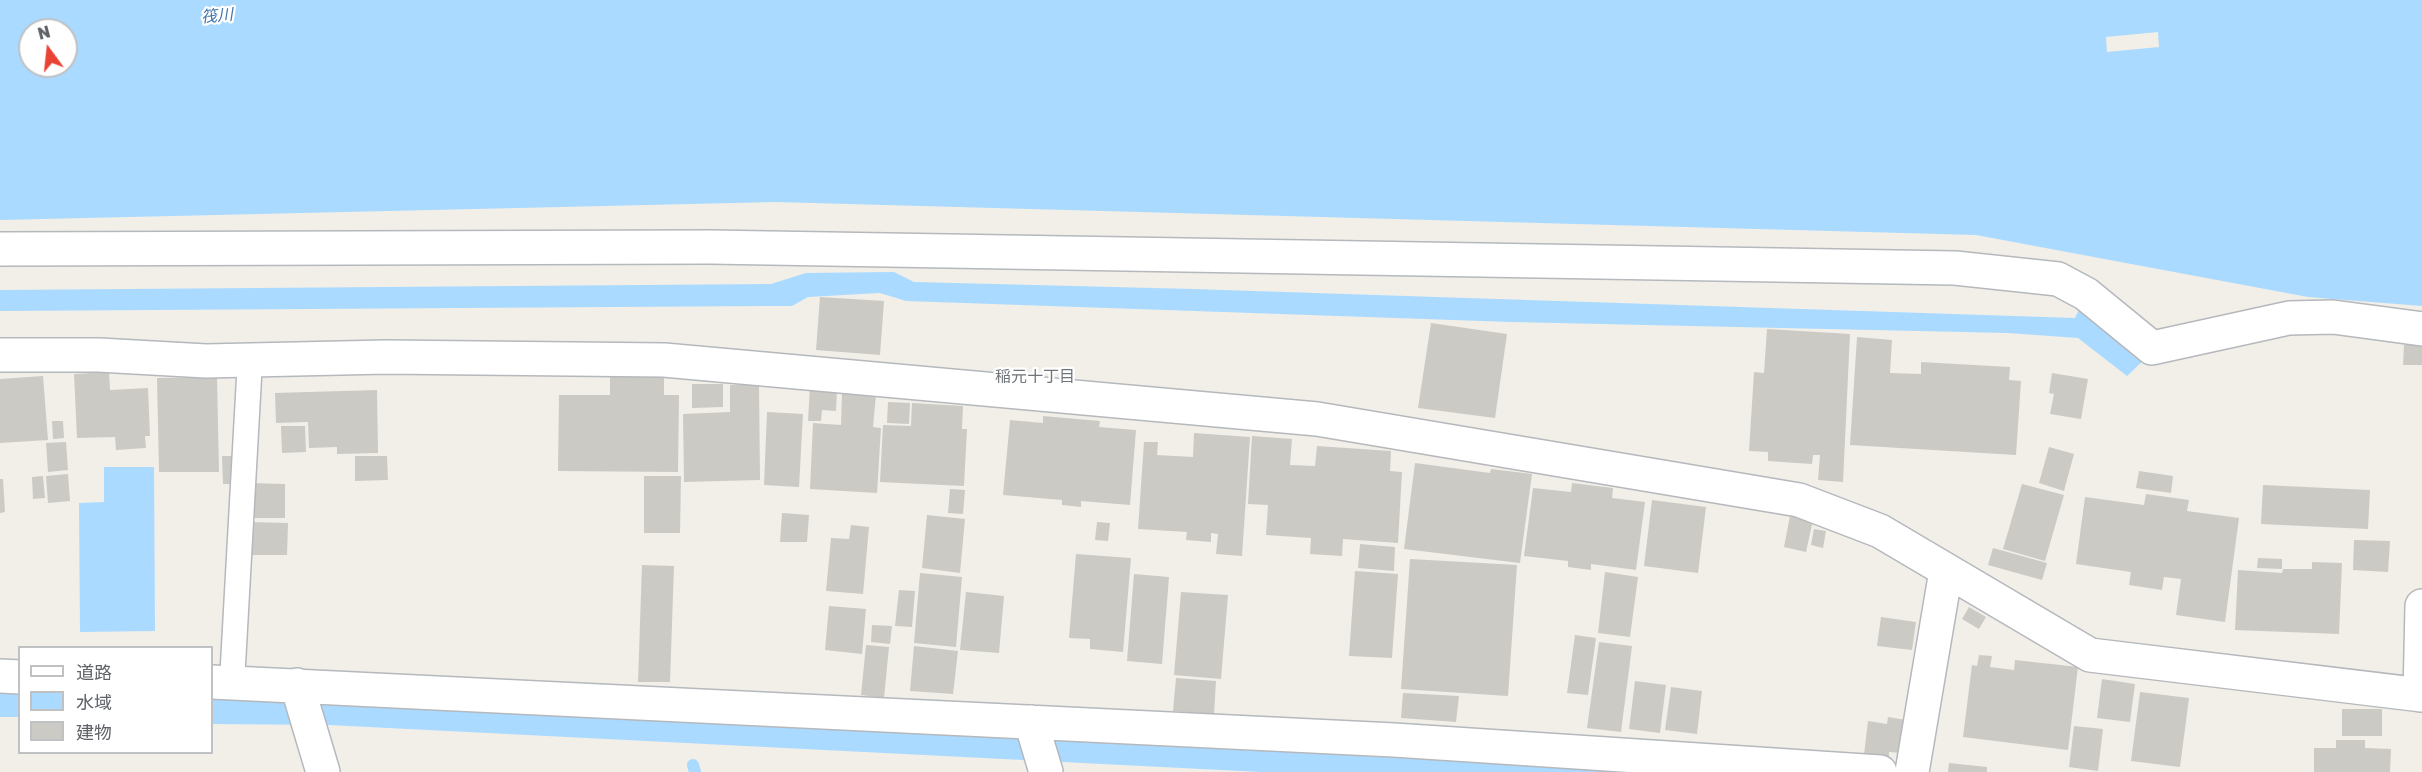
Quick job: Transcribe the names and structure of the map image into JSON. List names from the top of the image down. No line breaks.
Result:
{"districts":["稲元十丁目"],"water":["筏川"],"legend":["道路","水域","建物"],"north":"top"}
